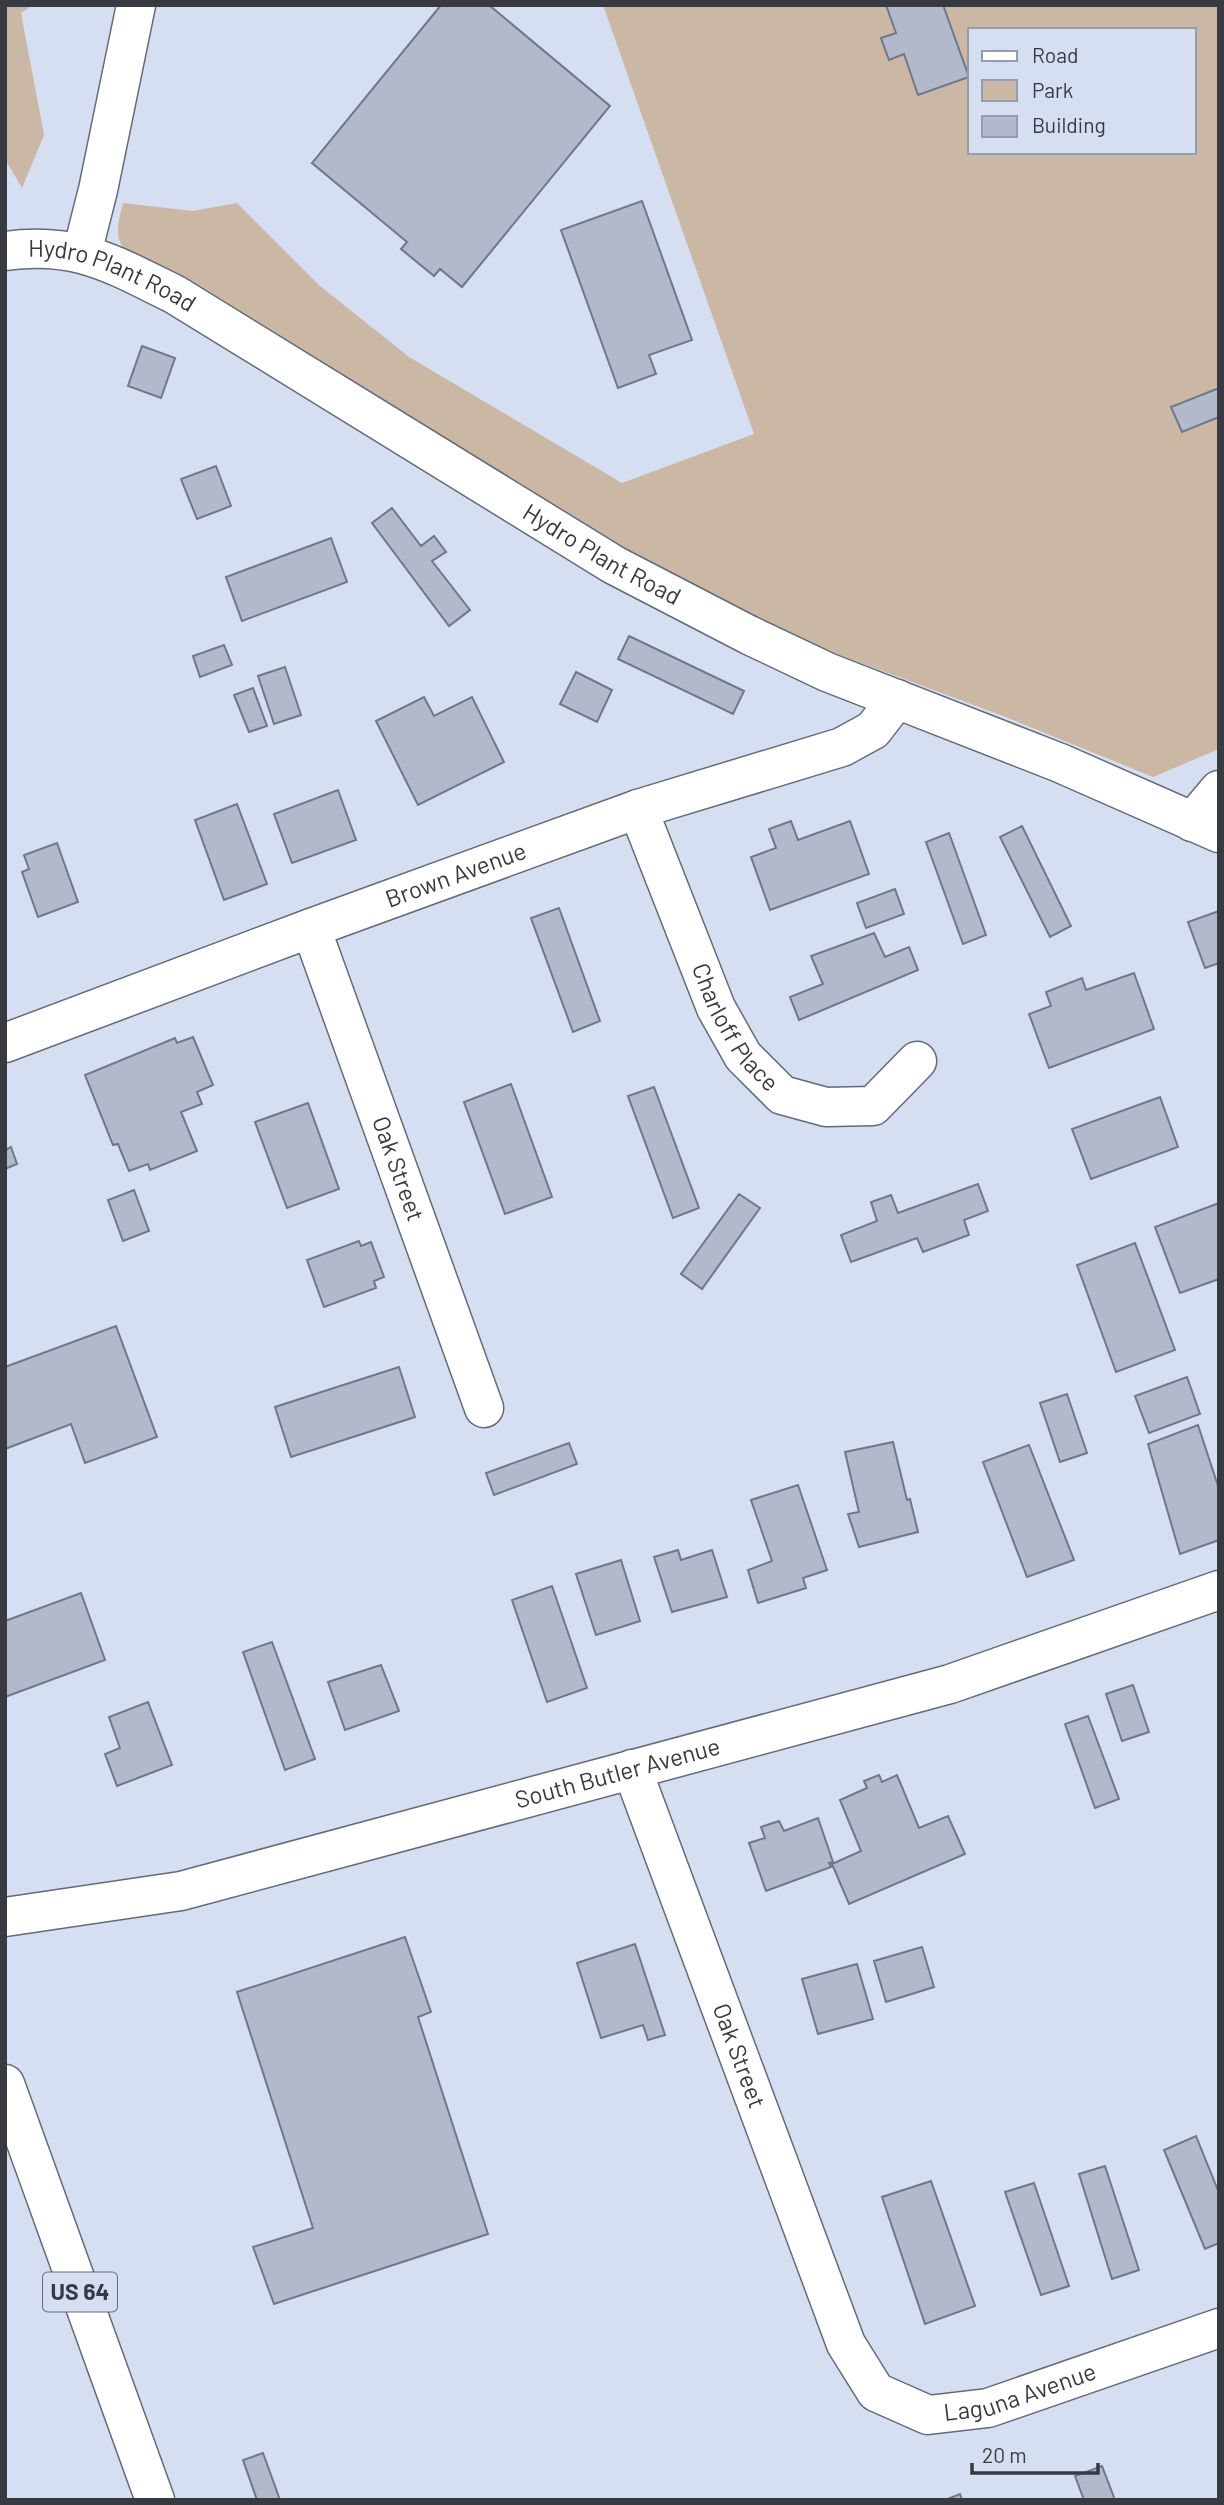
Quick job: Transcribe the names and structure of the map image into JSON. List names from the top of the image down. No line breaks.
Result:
{"streets":{"main road":["Hydro Plant Road","Brown Avenue","Charloff Place","Oak Street","South Butler Avenue","US 64","Laguna Avenue"]},"crossings":[["Hydro Plant Road","Brown Avenue"],["Brown Avenue","Charloff Place"],["Brown Avenue","Oak Street"],["Oak Street","South Butler Avenue"],["Oak Street","Laguna Avenue"]],"legend":["Road","Park","Building"],"scale_bar":"20 m"}
